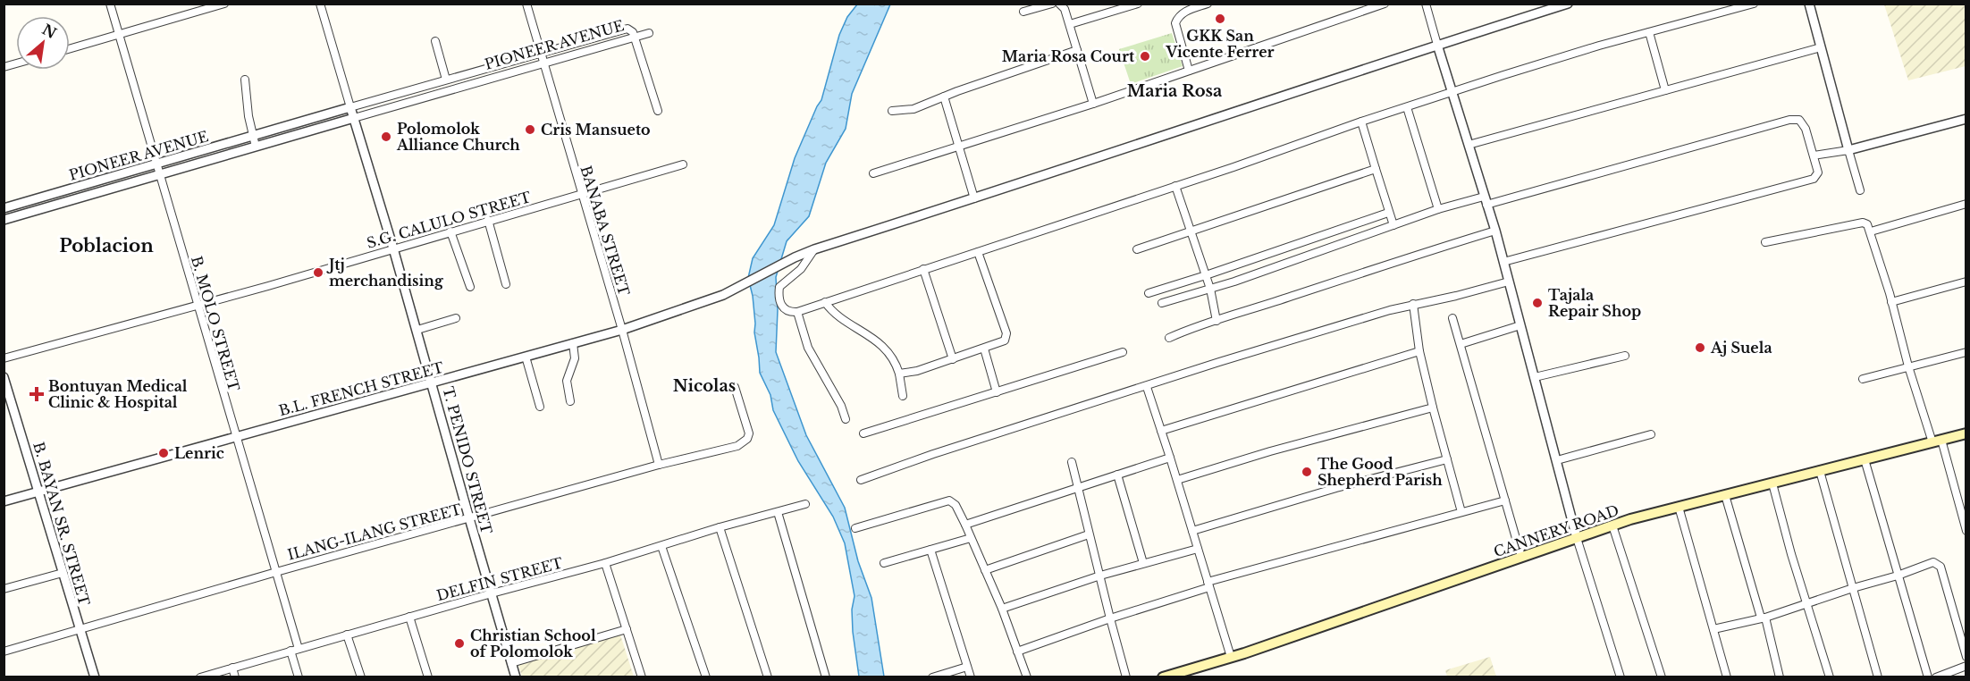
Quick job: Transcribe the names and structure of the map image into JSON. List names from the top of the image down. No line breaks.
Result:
{"streets":{"main road":["CANNERY ROAD"],"street":["PIONEER AVENUE","S.G. CALULO STREET","BANABA STREET","B. MOLO STREET","B.L. FRENCH STREET","T. PENIDO STREET","B. BAYAN SR. STREET","ILANG-ILANG STREET","DELFIN STREET"]},"crossings":[["PIONEER AVENUE","BANABA STREET"],["PIONEER AVENUE","B. MOLO STREET"],["PIONEER AVENUE","T. PENIDO STREET"],["S.G. CALULO STREET","BANABA STREET"],["S.G. CALULO STREET","B. MOLO STREET"],["S.G. CALULO STREET","T. PENIDO STREET"],["BANABA STREET","B.L. FRENCH STREET"],["BANABA STREET","ILANG-ILANG STREET"],["B. MOLO STREET","B.L. FRENCH STREET"],["B. MOLO STREET","ILANG-ILANG STREET"],["B. MOLO STREET","DELFIN STREET"],["B.L. FRENCH STREET","T. PENIDO STREET"],["B.L. FRENCH STREET","B. BAYAN SR. STREET"],["T. PENIDO STREET","ILANG-ILANG STREET"],["T. PENIDO STREET","DELFIN STREET"],["B. BAYAN SR. STREET","ILANG-ILANG STREET"]],"districts":["Maria Rosa","Poblacion","Nicolas"],"places":{"other":["GKK San Vicente Ferrer","Maria Rosa Court","Cris Mansueto","Polomolok Alliance Church","Jtj merchandising","Tajala Repair Shop","Aj Suela","Lenric","The Good Shepherd Parish","Christian School of Polomolok"],"health":["Bontuyan Medical Clinic & Hospital"]},"north":"top right"}
